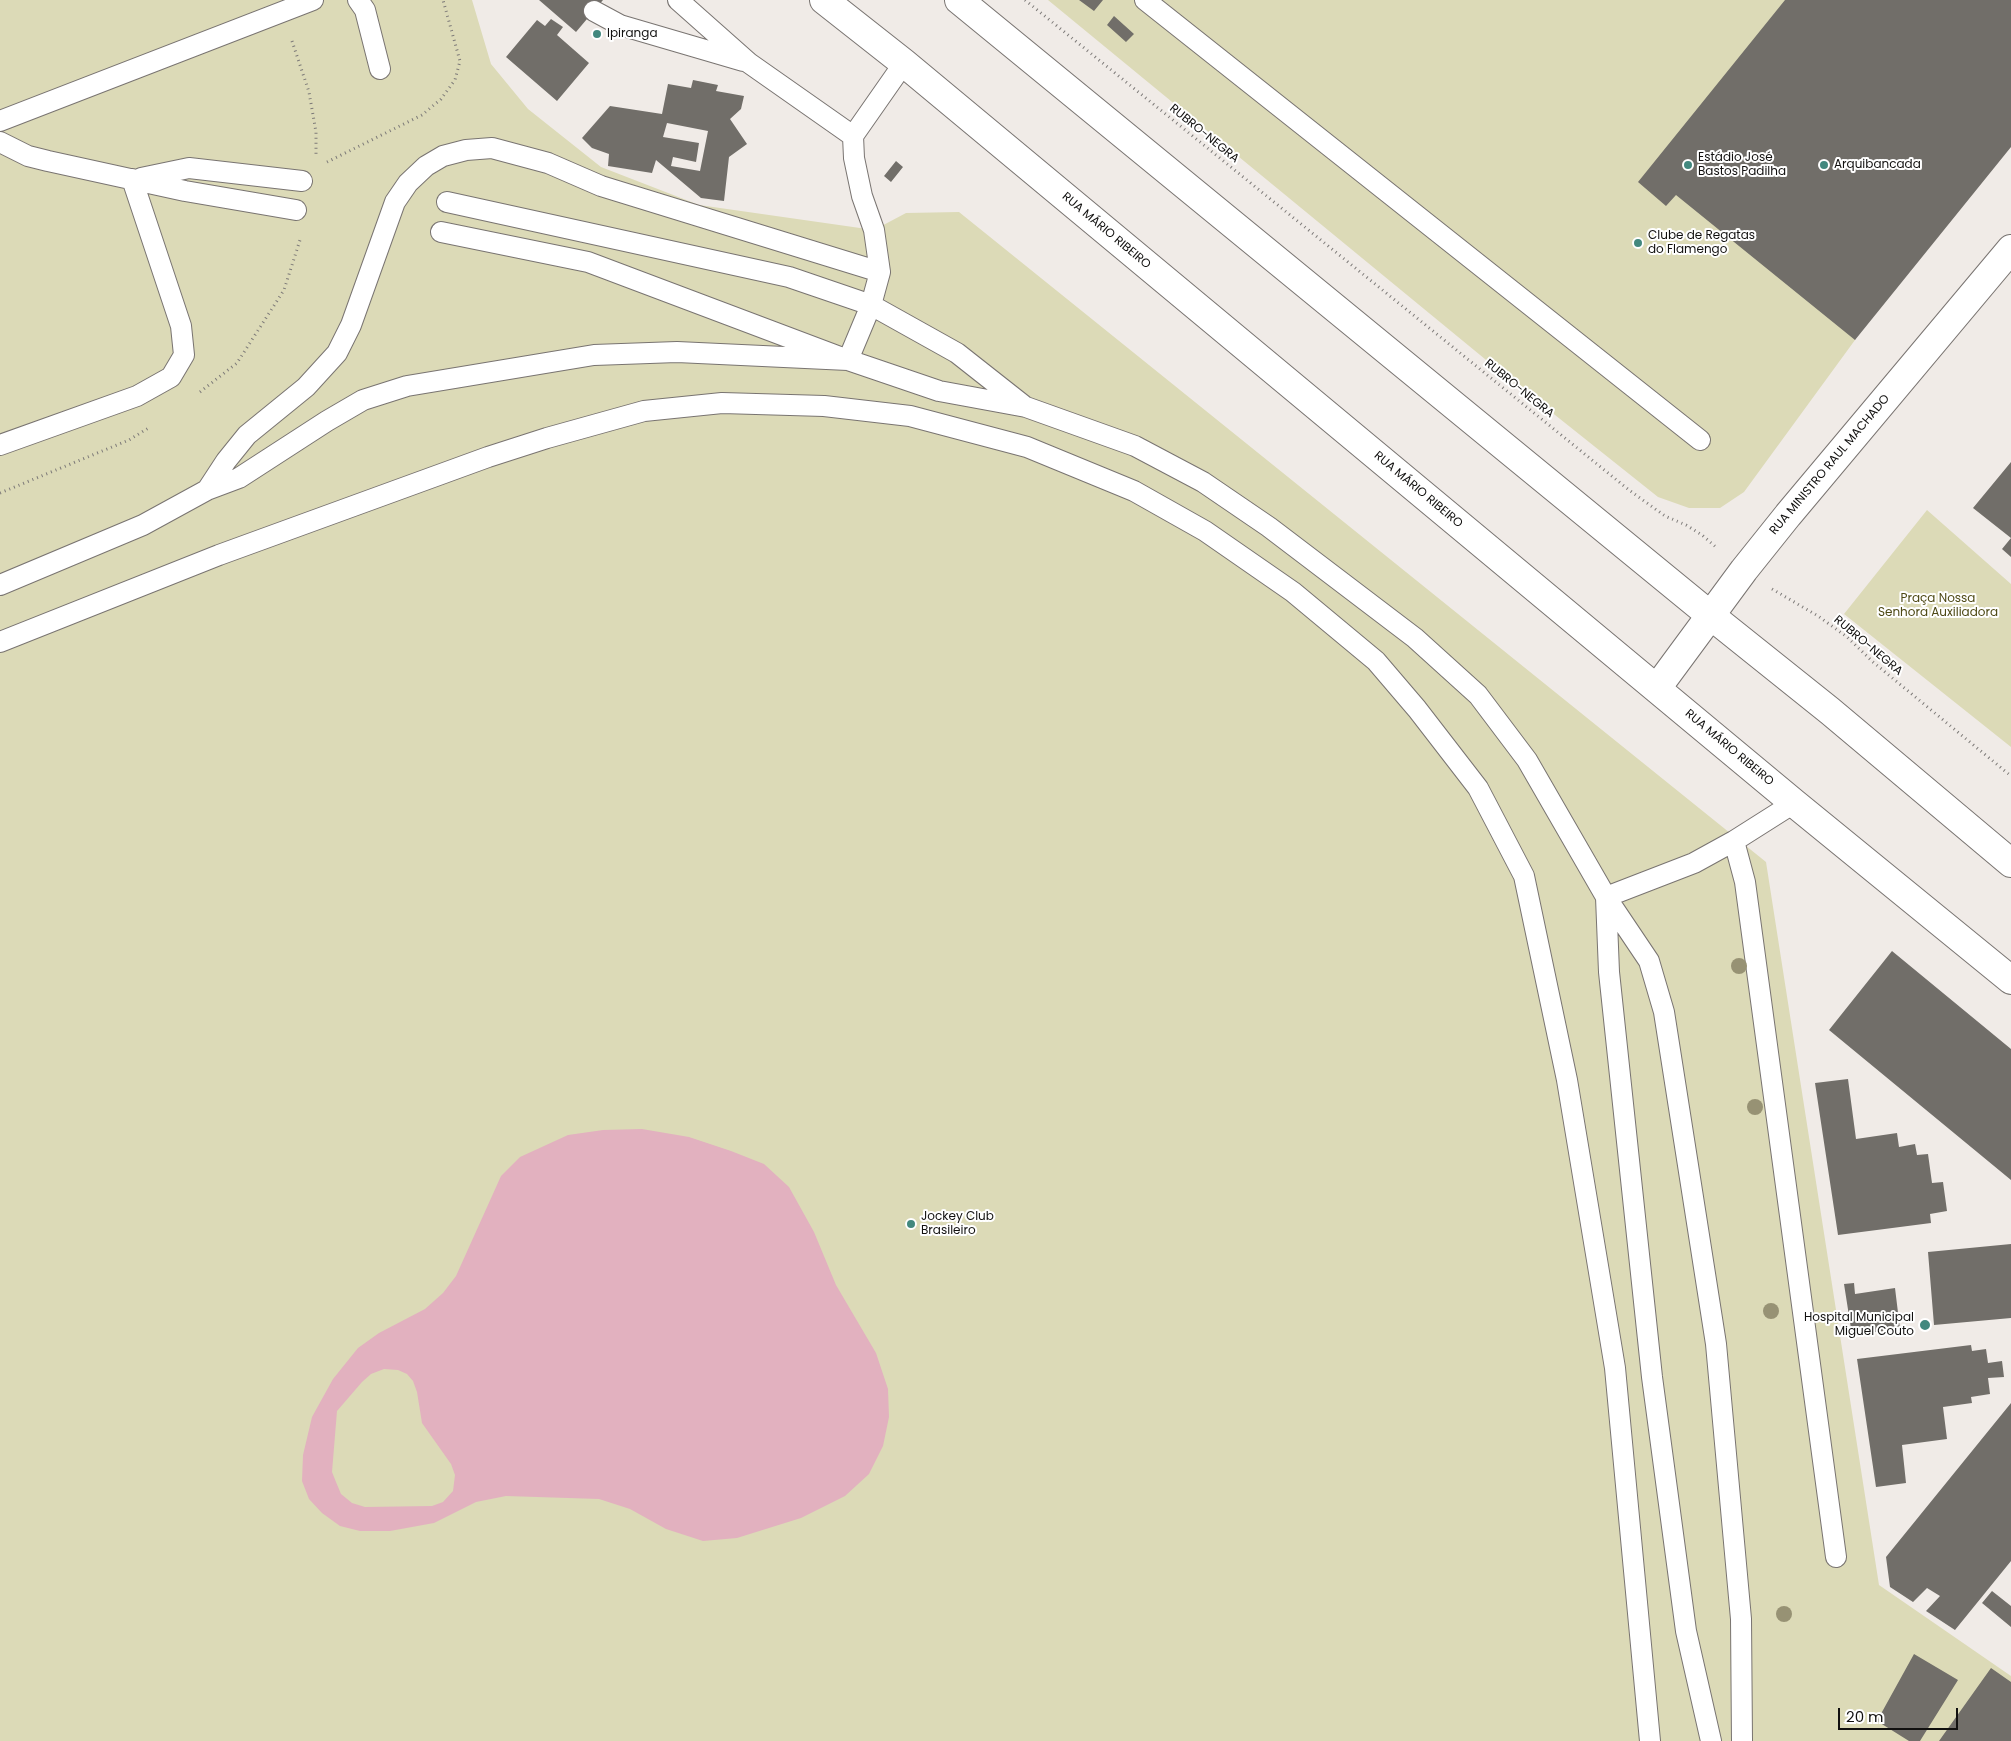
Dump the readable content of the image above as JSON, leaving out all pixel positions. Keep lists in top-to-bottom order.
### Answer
{
  "streets": {
    "main road": ["RUA MÁRIO RIBEIRO", "RUA MINISTRO RAUL MACHADO"],
    "path": ["RUBRO-NEGRA"]
  },
  "crossings": [
    ["RUBRO-NEGRA", "RUA MINISTRO RAUL MACHADO"],
    ["RUA MÁRIO RIBEIRO", "RUA MINISTRO RAUL MACHADO"]
  ],
  "parks": ["Praça Nossa Senhora Auxiliadora"],
  "places": [
    "Ipiranga",
    "Estádio José Bastos Padilha",
    "Arquibancada",
    "Clube de Regatas do Flamengo",
    "Jockey Club Brasileiro",
    "Hospital Municipal Miguel Couto"
  ],
  "scale_bar": "20 m"
}
